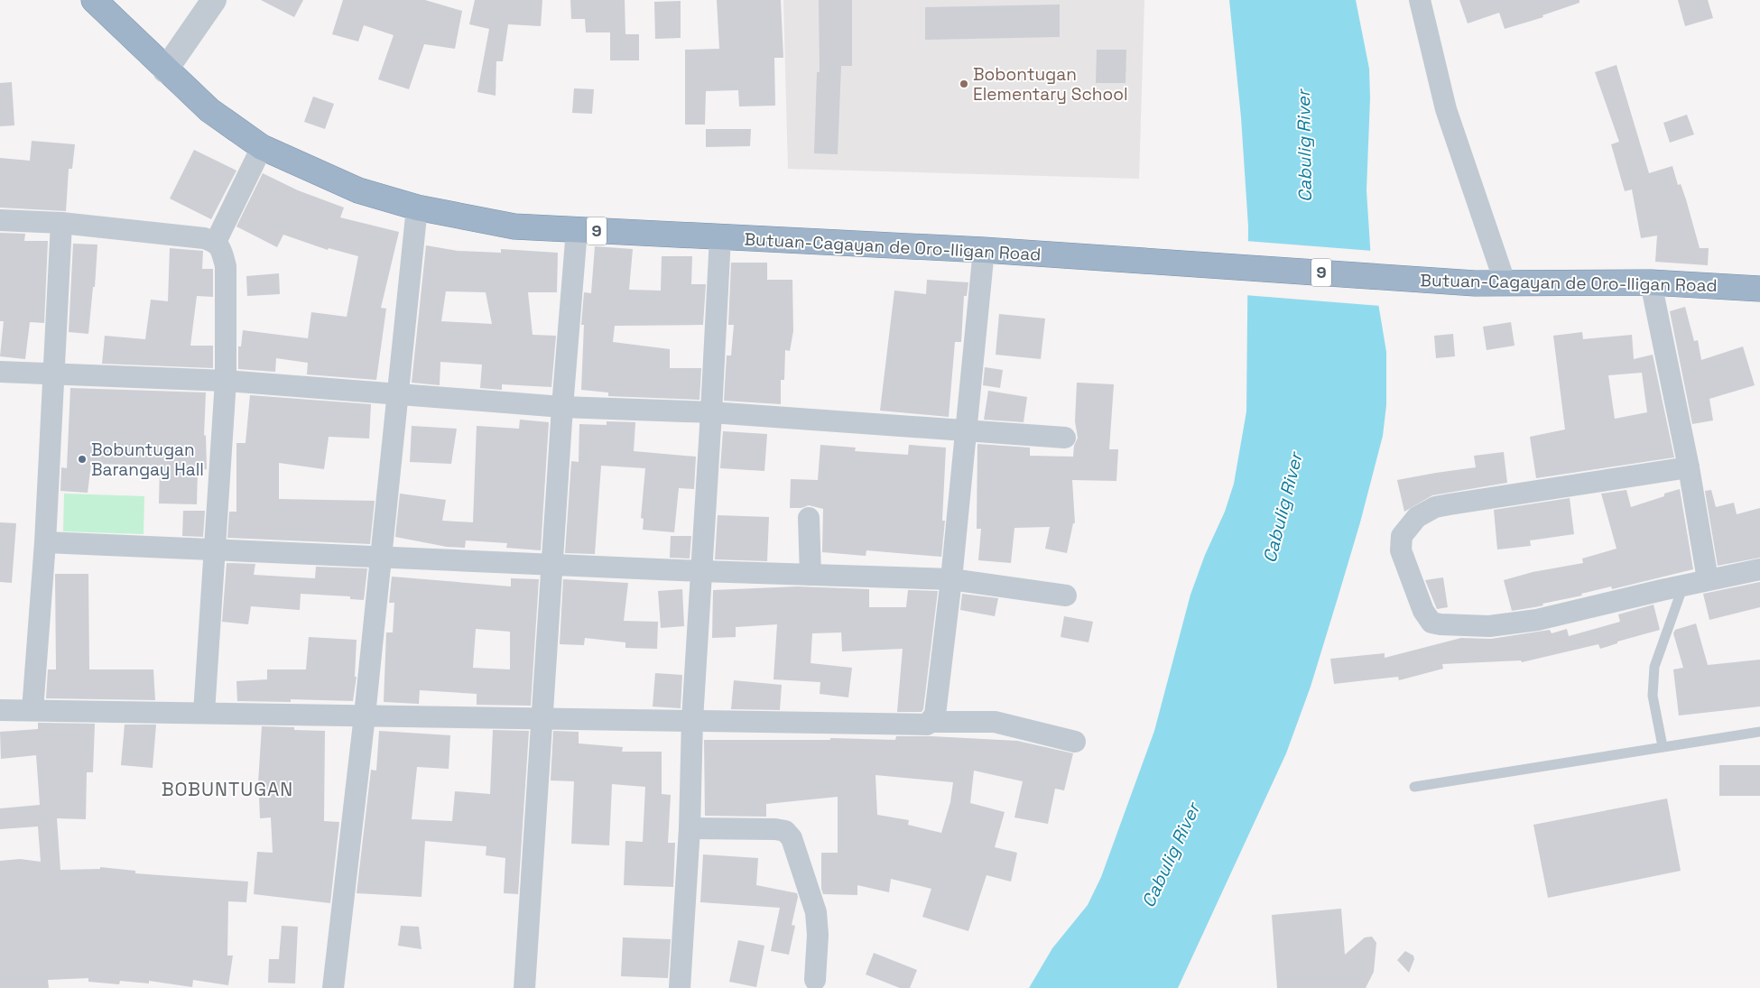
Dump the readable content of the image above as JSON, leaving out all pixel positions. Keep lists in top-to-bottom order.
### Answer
{
  "streets": {
    "highway": ["9", "Butuan-Cagayan de Oro-Iligan Road"]
  },
  "districts": ["BOBUNTUGAN"],
  "water": ["Cabulig River"],
  "places": ["Bobontugan Elementary School", "Bobuntugan Barangay Hall"]
}
